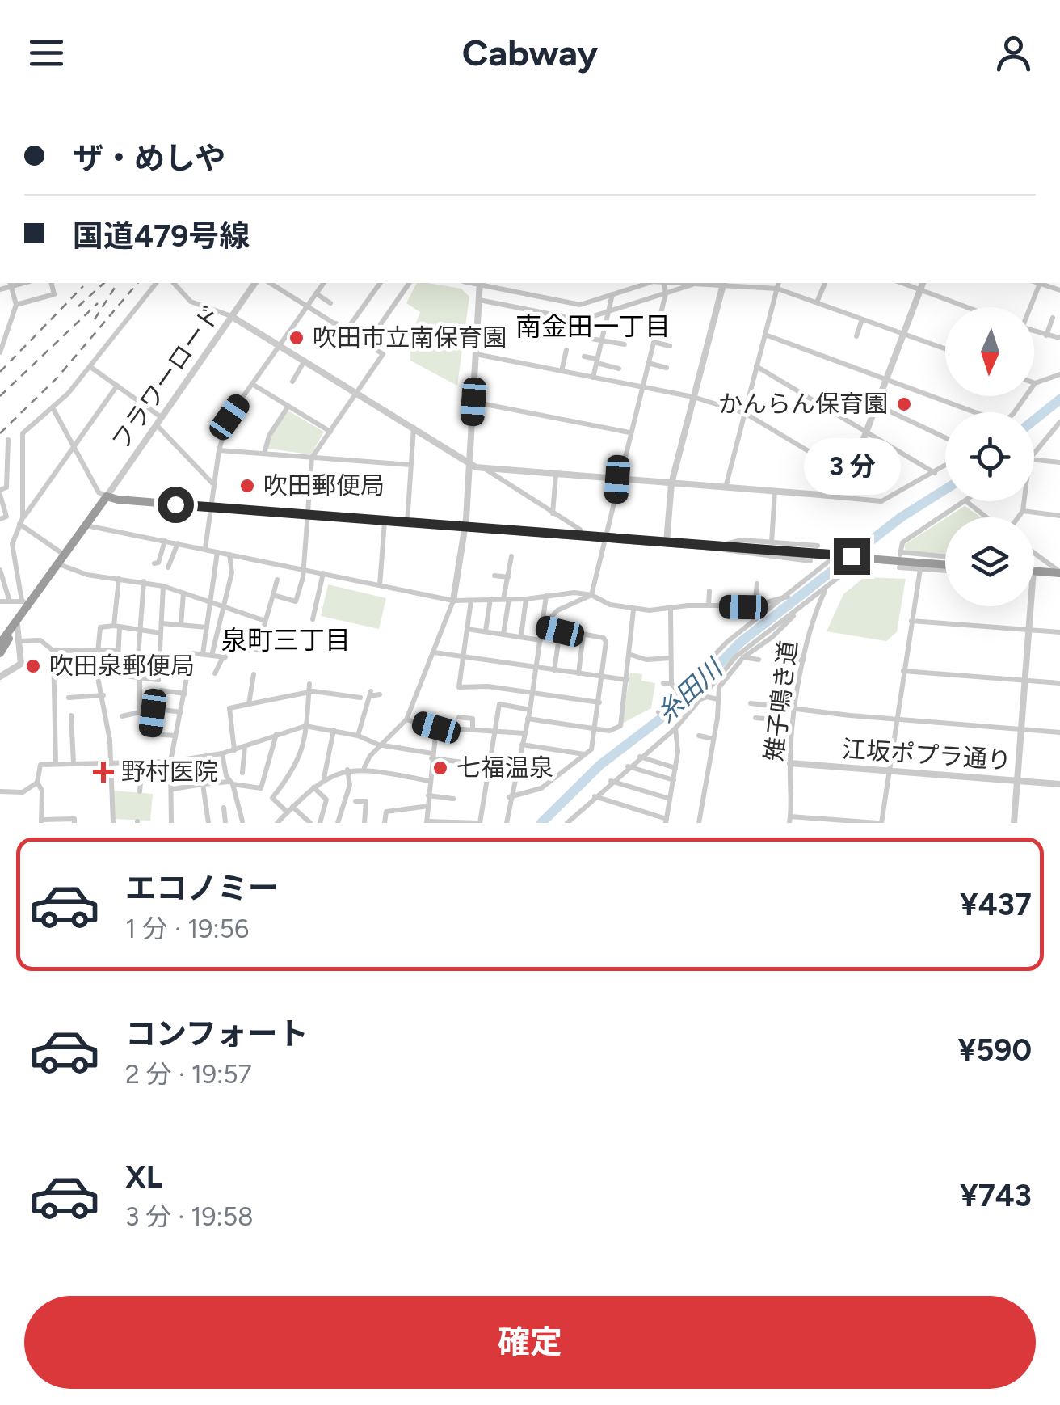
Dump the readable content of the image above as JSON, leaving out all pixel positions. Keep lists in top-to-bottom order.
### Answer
{
  "streets": {
    "street": ["フラワーロード", "雉子鳴き道", "江坂ポプラ通り"]
  },
  "crossings": [
    ["雉子鳴き道", "江坂ポプラ通り"]
  ],
  "districts": ["南金田一丁目", "泉町三丁目"],
  "water": ["糸田川"],
  "places": {
    "other": [
      "吹田市立南保育園",
      "かんらん保育園",
      "吹田郵便局",
      "吹田泉郵便局",
      "七福温泉"
    ],
    "health": ["野村医院"]
  },
  "north": "bottom",
  "page": {
    "header": "Cabway",
    "banner": ["ザ・めしや", "国道479号線"],
    "bubble": "3 分",
    "list": [
      {
        "name": "エコノミー",
        "note": "1 分 · 19:56",
        "value": "¥437"
      },
      {
        "name": "コンフォート",
        "note": "2 分 · 19:57",
        "value": "¥590"
      },
      {
        "name": "XL",
        "note": "3 分 · 19:58",
        "value": "¥743"
      }
    ],
    "buttons": "確定"
  }
}
